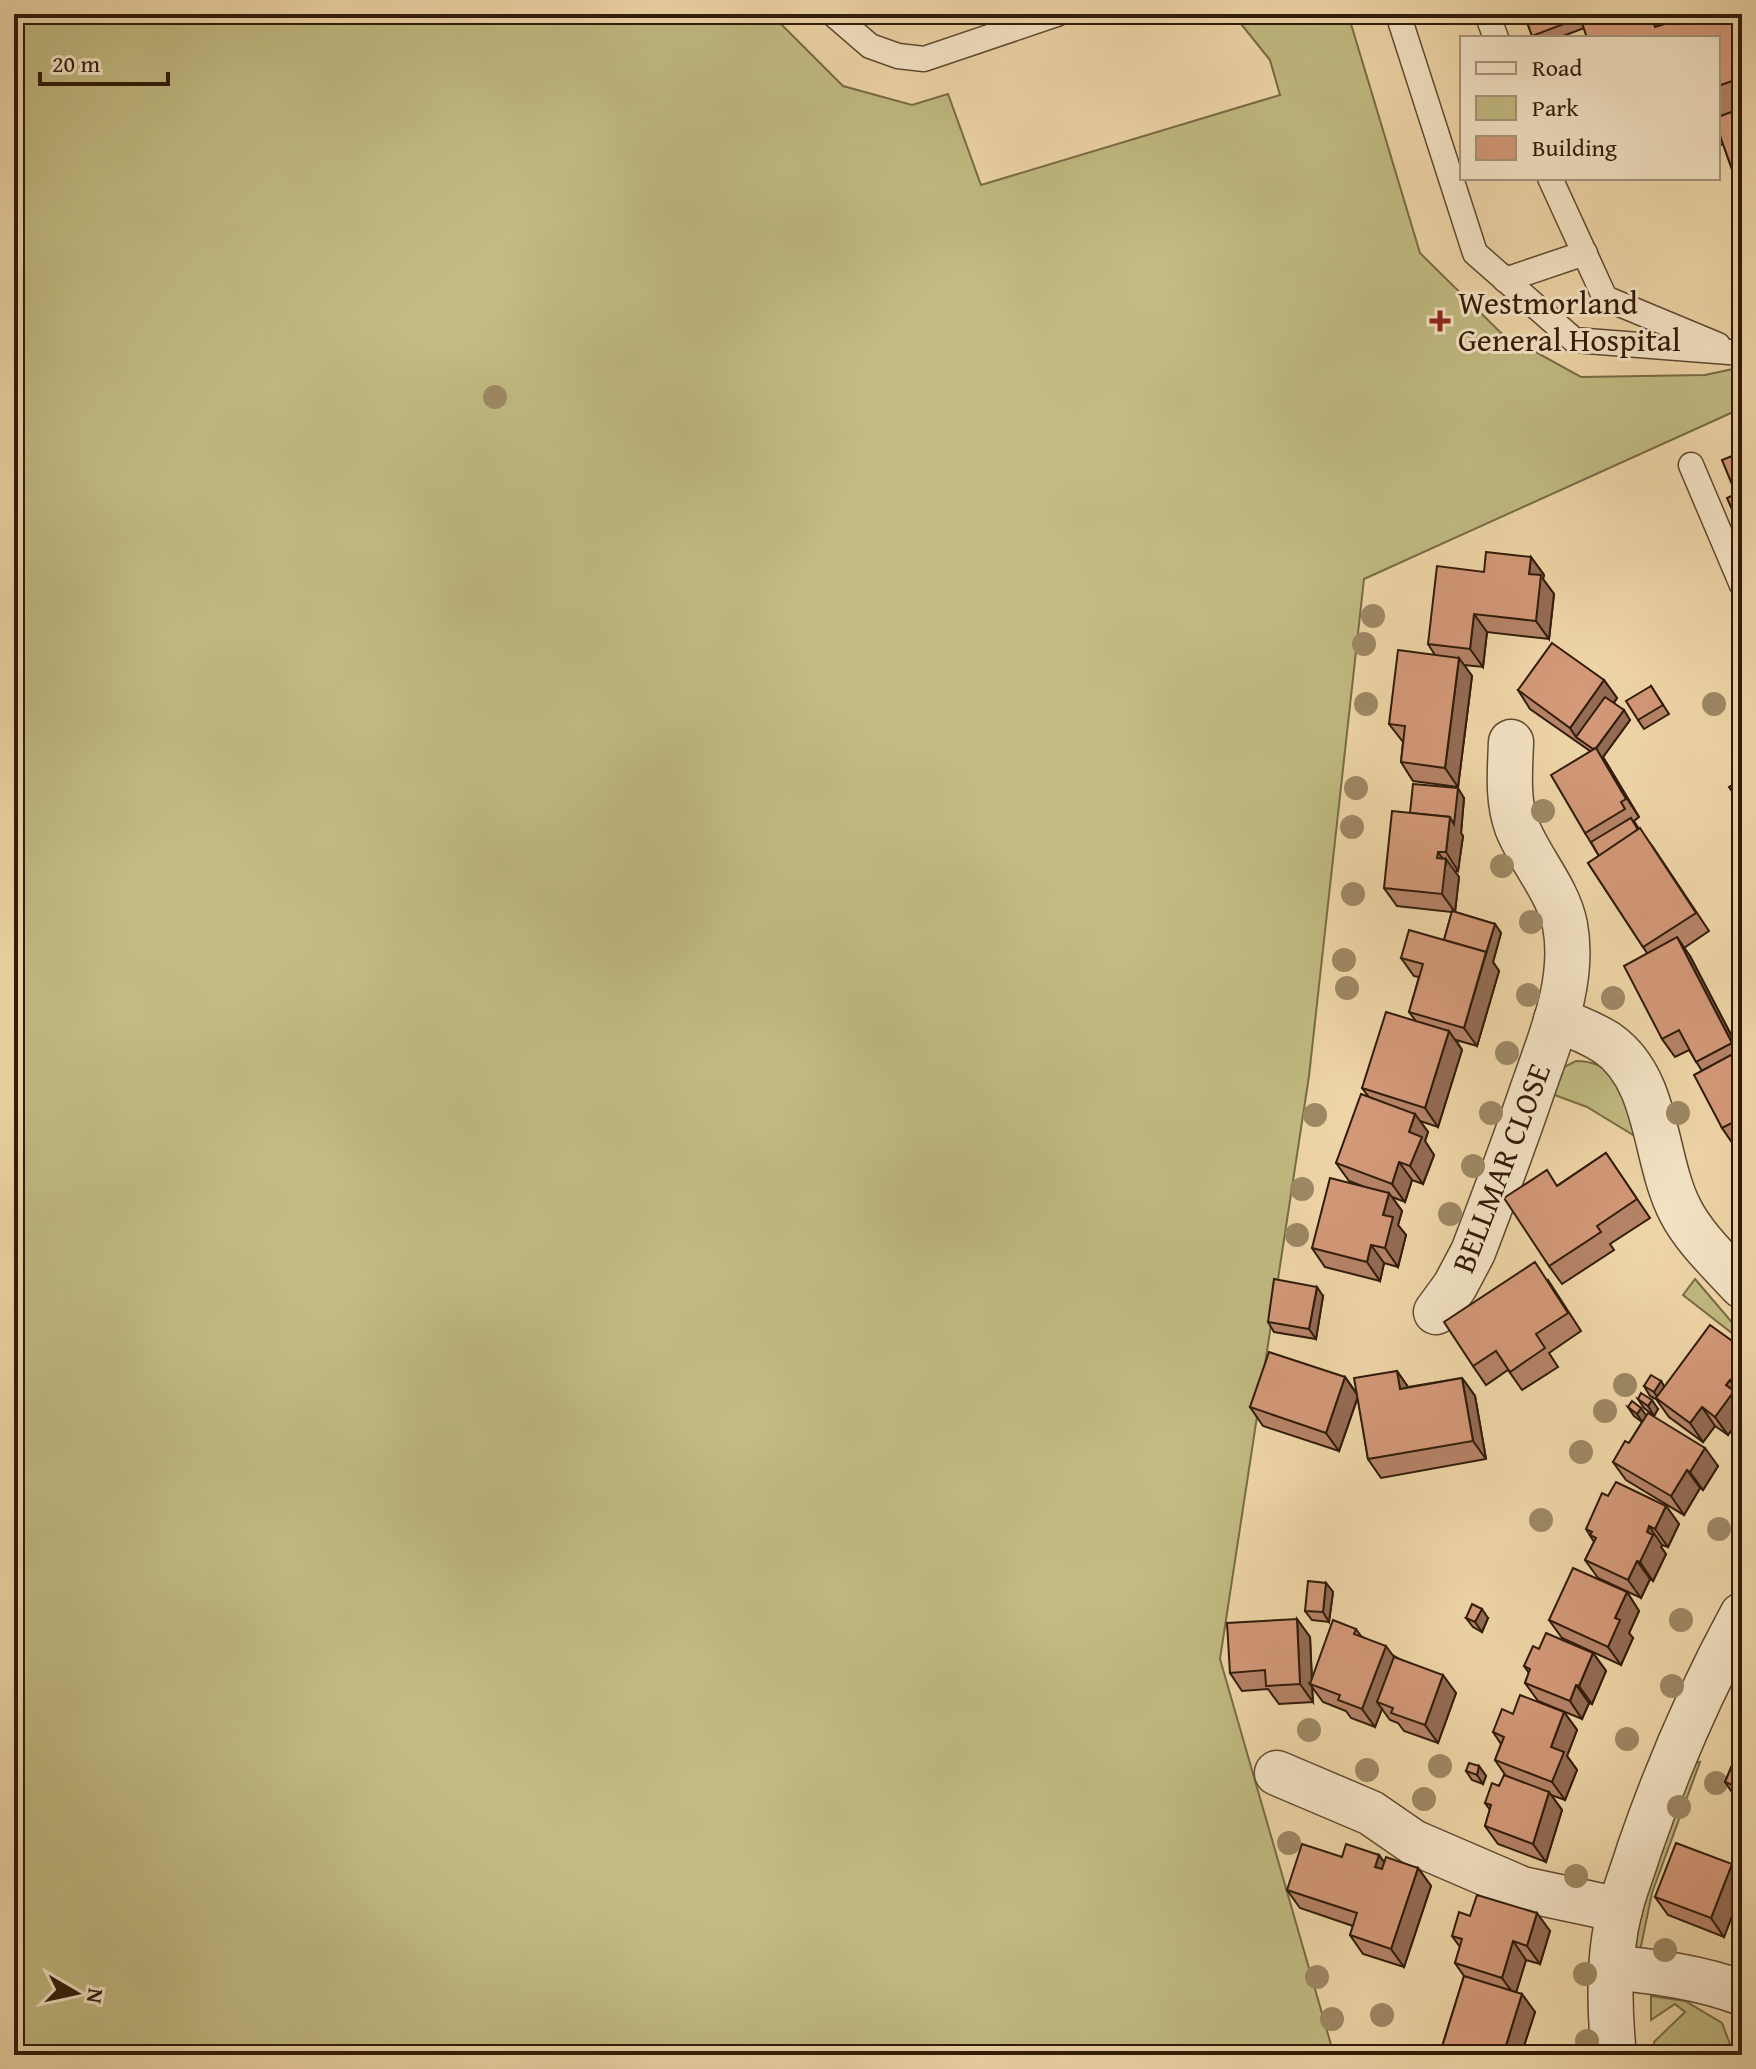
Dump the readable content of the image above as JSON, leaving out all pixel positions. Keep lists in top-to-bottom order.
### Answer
{
  "streets": {
    "street": ["BELLMAR CLOSE"]
  },
  "places": {
    "health": ["Westmorland General Hospital"]
  },
  "legend": ["Road", "Park", "Building"],
  "scale_bar": "20 m",
  "north": "right"
}
